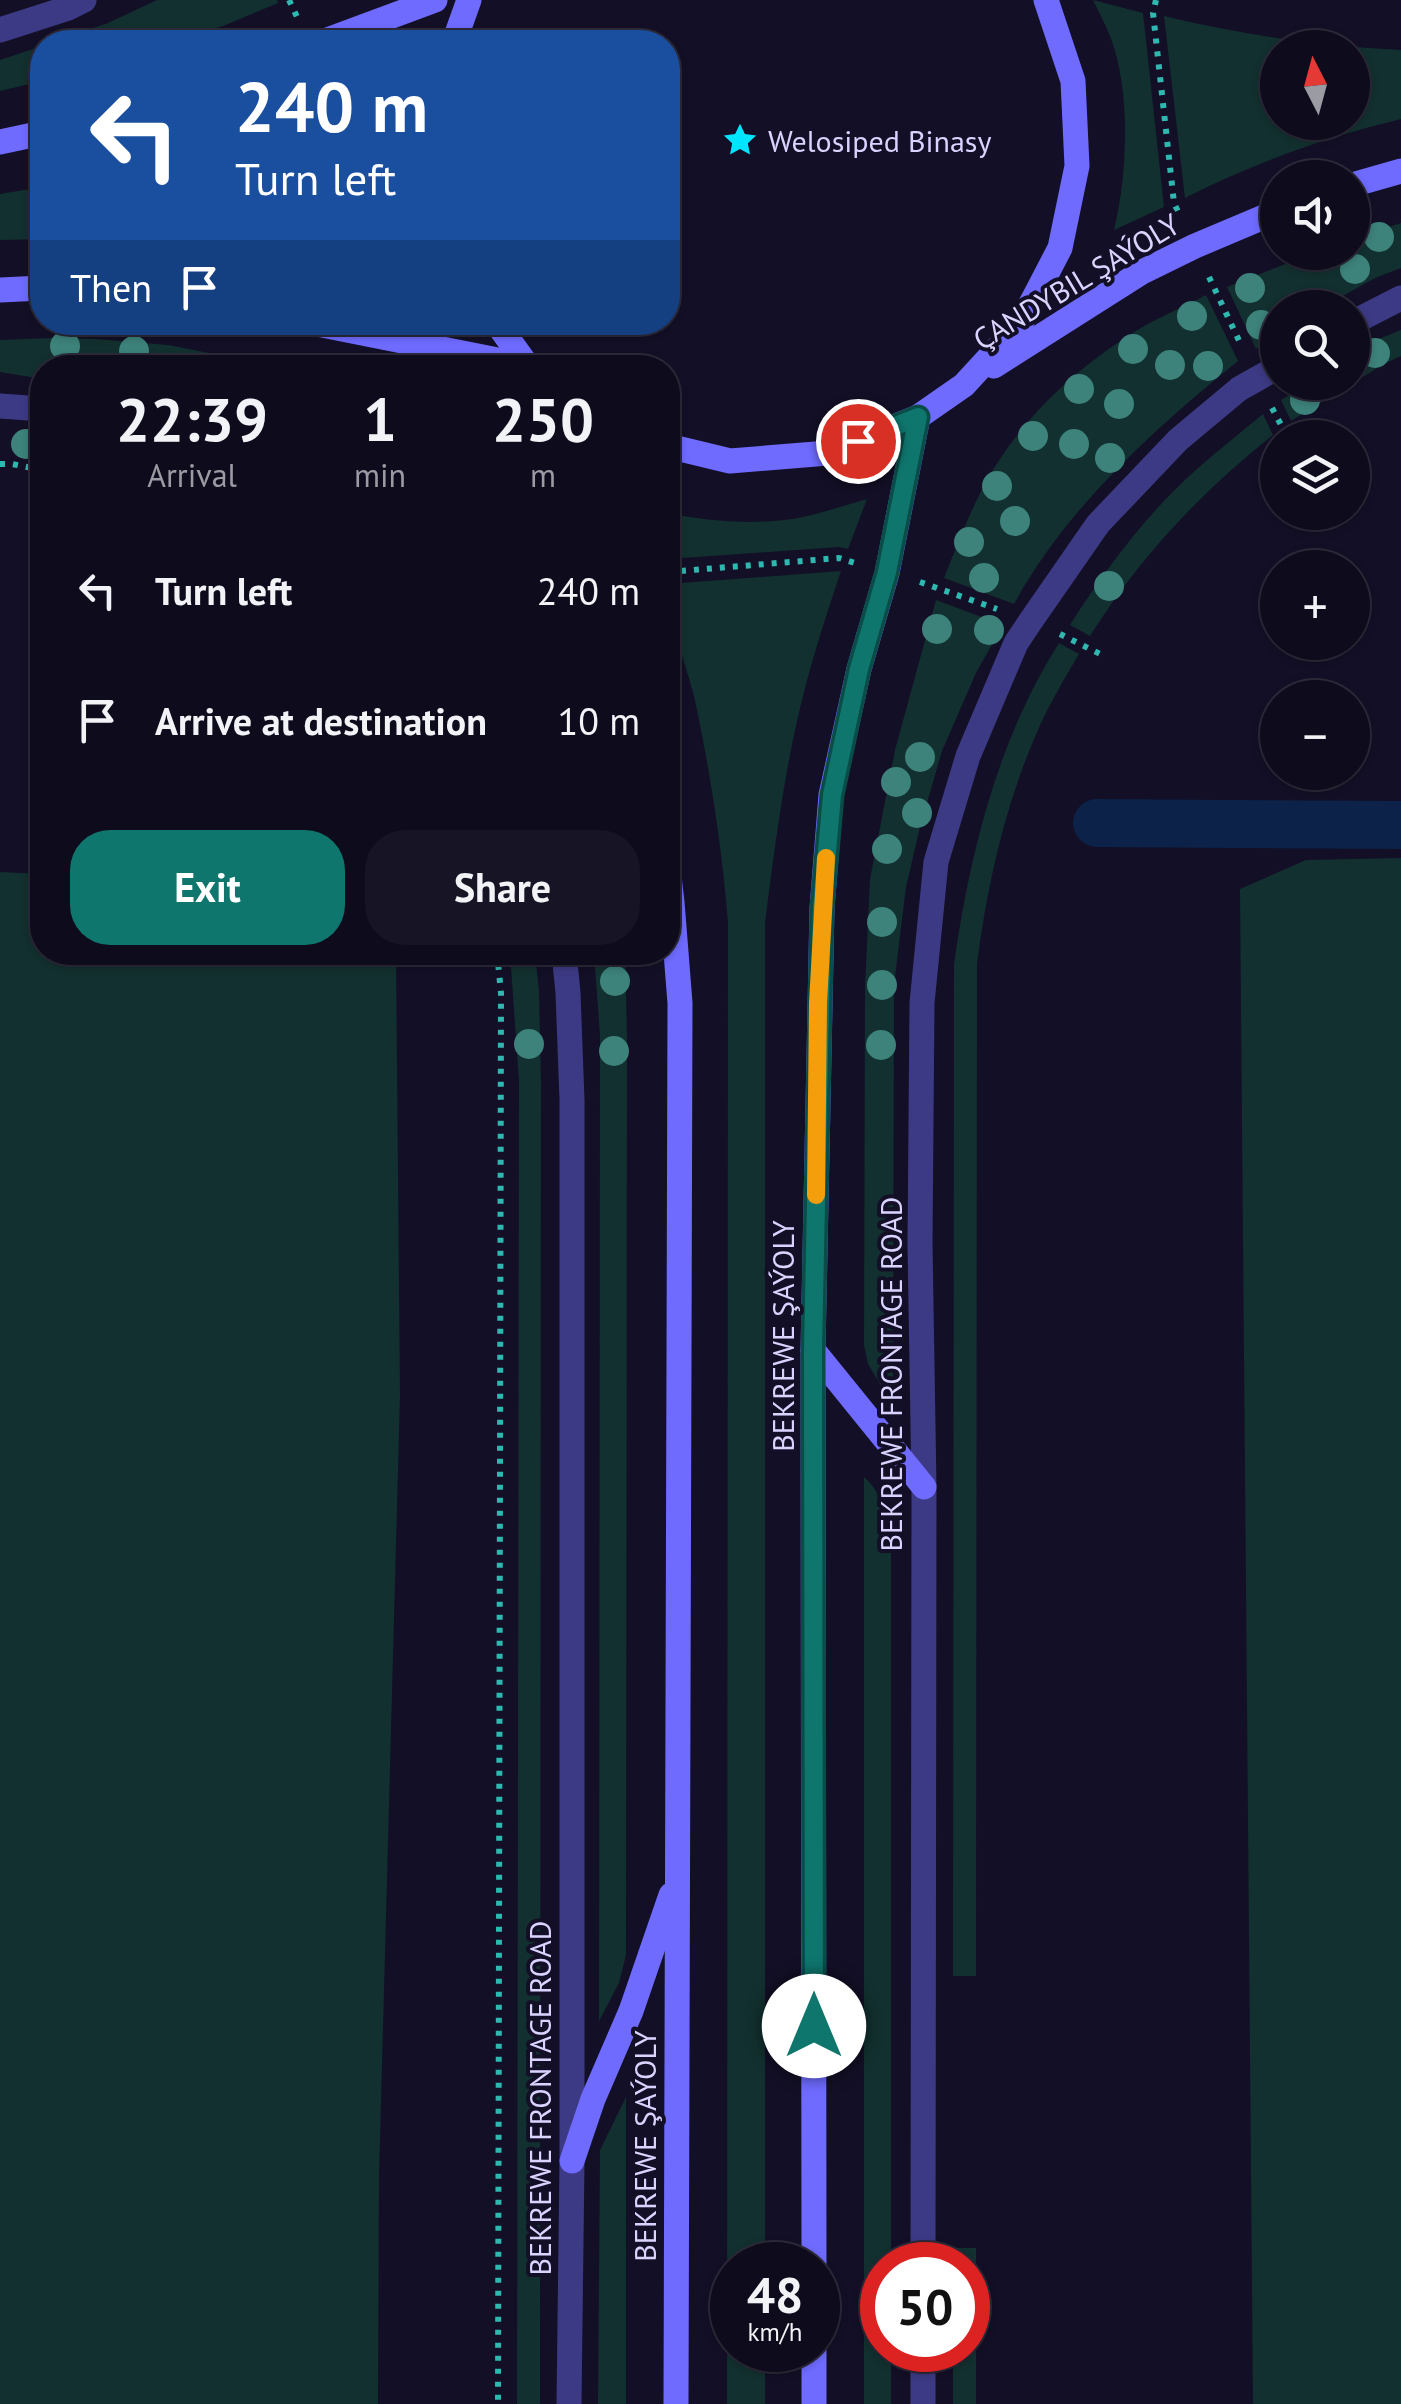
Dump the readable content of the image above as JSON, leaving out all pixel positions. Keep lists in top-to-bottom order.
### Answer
{
  "streets": {
    "main road": ["ÇANDYBIL ŞAÝOLY", "BEKREWE ŞAÝOLY"],
    "street": ["BEKREWE FRONTAGE ROAD"]
  },
  "places": {
    "place": ["Welosiped Binasy"]
  },
  "north": "top",
  "page": {
    "map_buttons": ["+", "−"],
    "turn": ["240 m", "Turn left"],
    "then": "Then",
    "eta": [
      "22:39",
      "Arrival",
      "1",
      "min",
      "250",
      "m"
    ],
    "list": [
      {
        "name": "Turn left",
        "value": "240 m"
      },
      {
        "name": "Arrive at destination",
        "value": "10 m"
      }
    ],
    "buttons": ["Exit", "Share"],
    "speed": "48 km/h",
    "limit": "50"
  }
}
